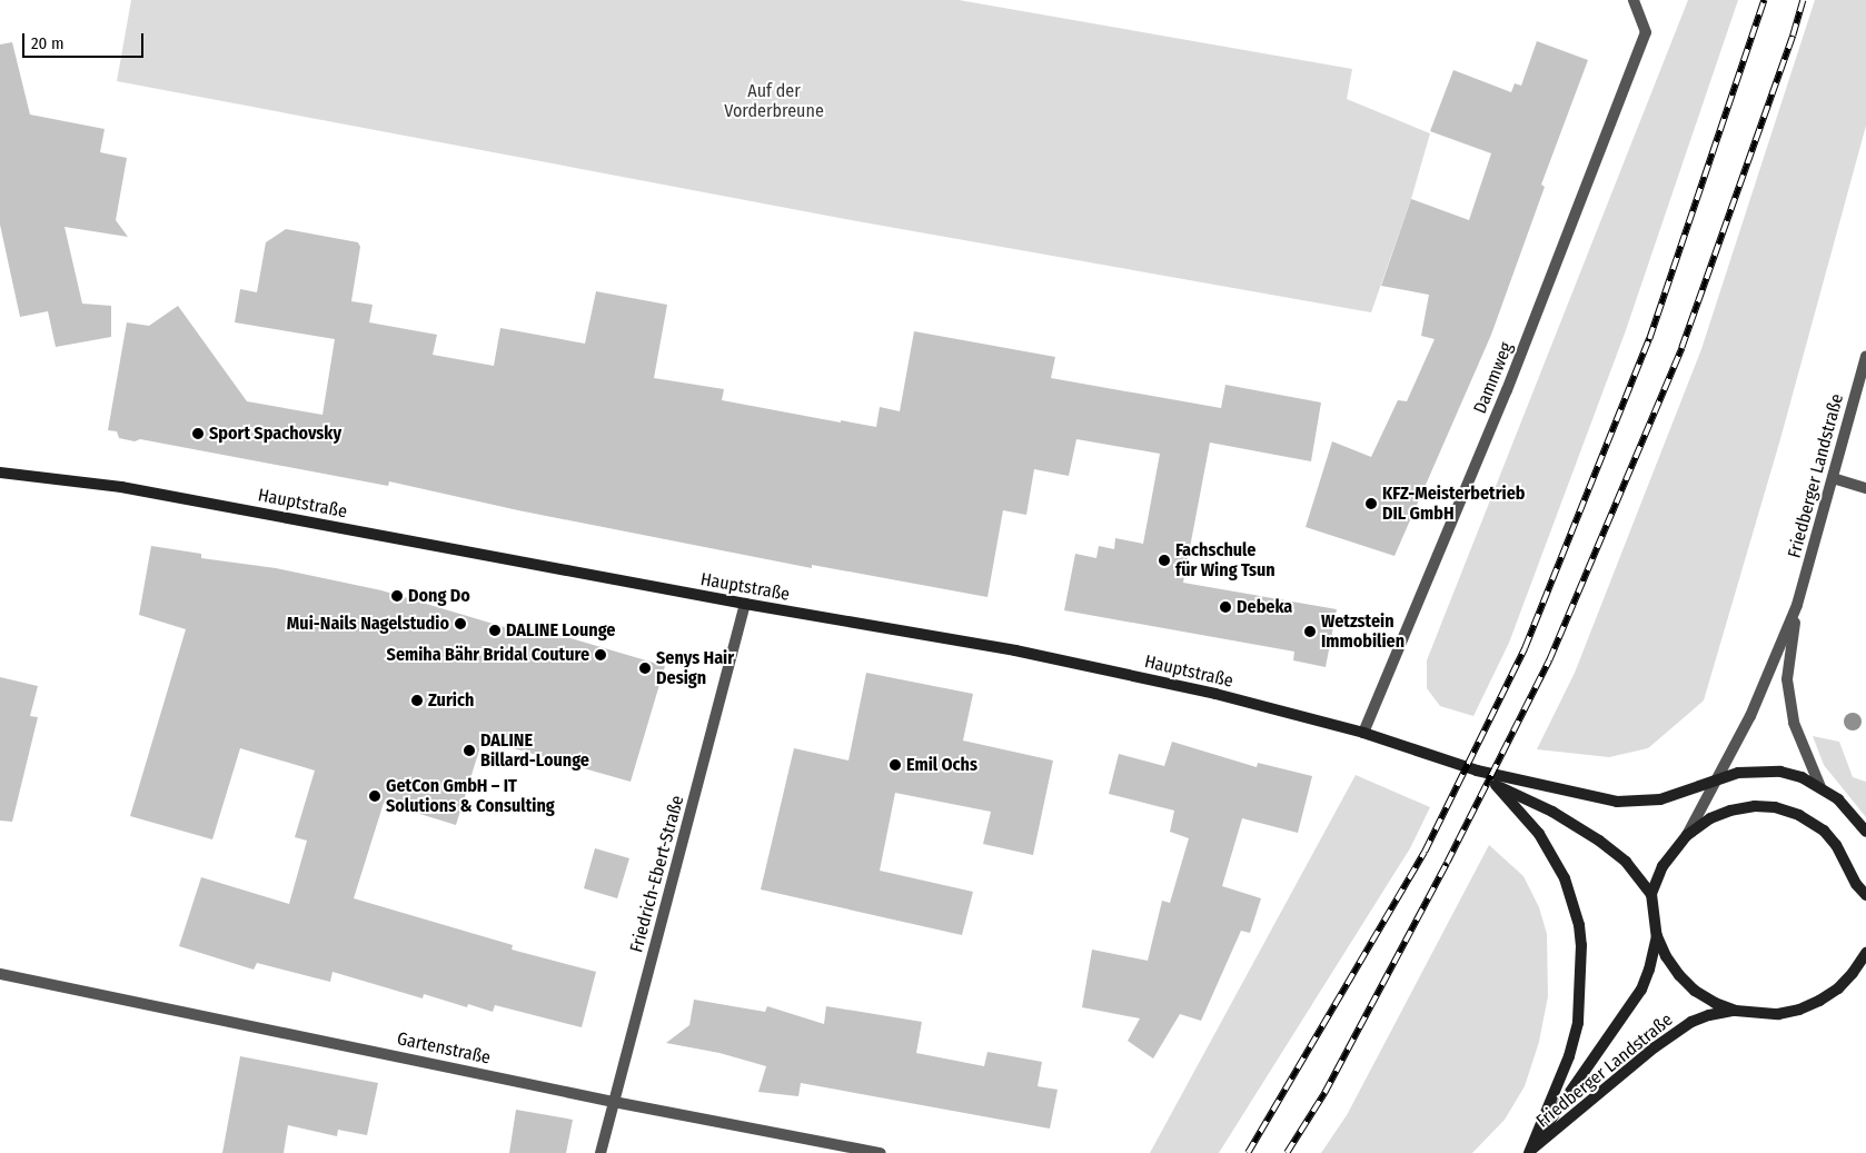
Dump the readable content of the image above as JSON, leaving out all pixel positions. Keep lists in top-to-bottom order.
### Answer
{
  "streets": {
    "main road": ["Friedberger Landstraße", "Hauptstraße"],
    "street": ["Dammweg", "Friedrich-Ebert-Straße", "Gartenstraße"]
  },
  "crossings": [
    ["Dammweg", "Hauptstraße"],
    ["Friedberger Landstraße", "Hauptstraße"],
    ["Hauptstraße", "Friedrich-Ebert-Straße"],
    ["Friedrich-Ebert-Straße", "Gartenstraße"]
  ],
  "parks": ["Auf der Vorderbreune"],
  "places": [
    "Sport Spachovsky",
    "KFZ-Meisterbetrieb DIL GmbH",
    "Fachschule für Wing Tsun",
    "Dong Do",
    "Debeka",
    "Mui-Nails Nagelstudio",
    "DALINE Lounge",
    "Wetzstein Immobilien",
    "Semiha Bähr Bridal Couture",
    "Senys Hair Design",
    "Zurich",
    "DALINE Billard-Lounge",
    "Emil Ochs",
    "GetCon GmbH – IT Solutions & Consulting"
  ],
  "scale_bar": "20 m"
}
